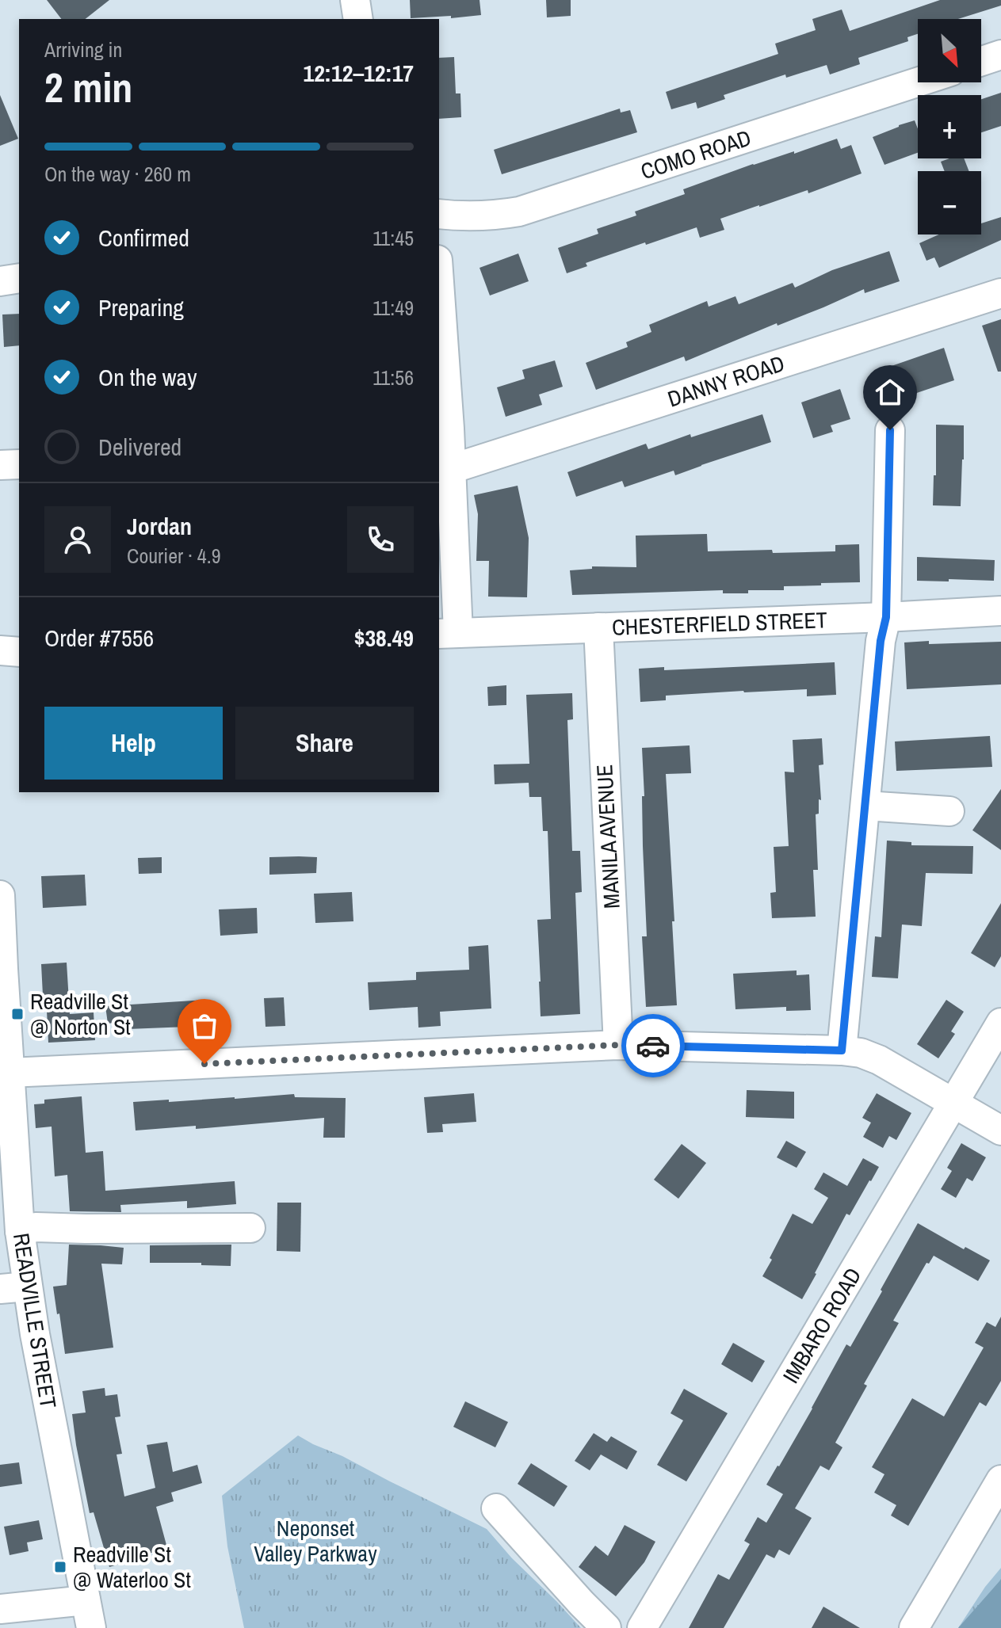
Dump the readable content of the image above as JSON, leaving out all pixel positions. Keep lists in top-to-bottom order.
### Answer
{
  "streets": {
    "street": [
      "COMO ROAD",
      "DANNY ROAD",
      "CHESTERFIELD STREET",
      "MANILA AVENUE",
      "READVILLE STREET",
      "IMBARO ROAD"
    ]
  },
  "crossings": [
    ["CHESTERFIELD STREET", "MANILA AVENUE"]
  ],
  "parks": ["Neponset Valley Parkway"],
  "places": {
    "transit": ["Readville St @ Norton St", "Readville St @ Waterloo St"]
  },
  "north": "bottom right",
  "page": {
    "map_buttons": ["+", "−"],
    "heading": ["2 min", "Arriving in", "12:12–12:17"],
    "panel": [
      "Jordan",
      "Courier · 4.9",
      "Order #7556",
      "$38.49"
    ],
    "bar": "On the way · 260 m",
    "list": [
      ["Confirmed", "11:45"],
      ["Preparing", "11:49"],
      ["On the way", "11:56"],
      "Delivered"
    ],
    "buttons": ["Help", "Share"]
  }
}
